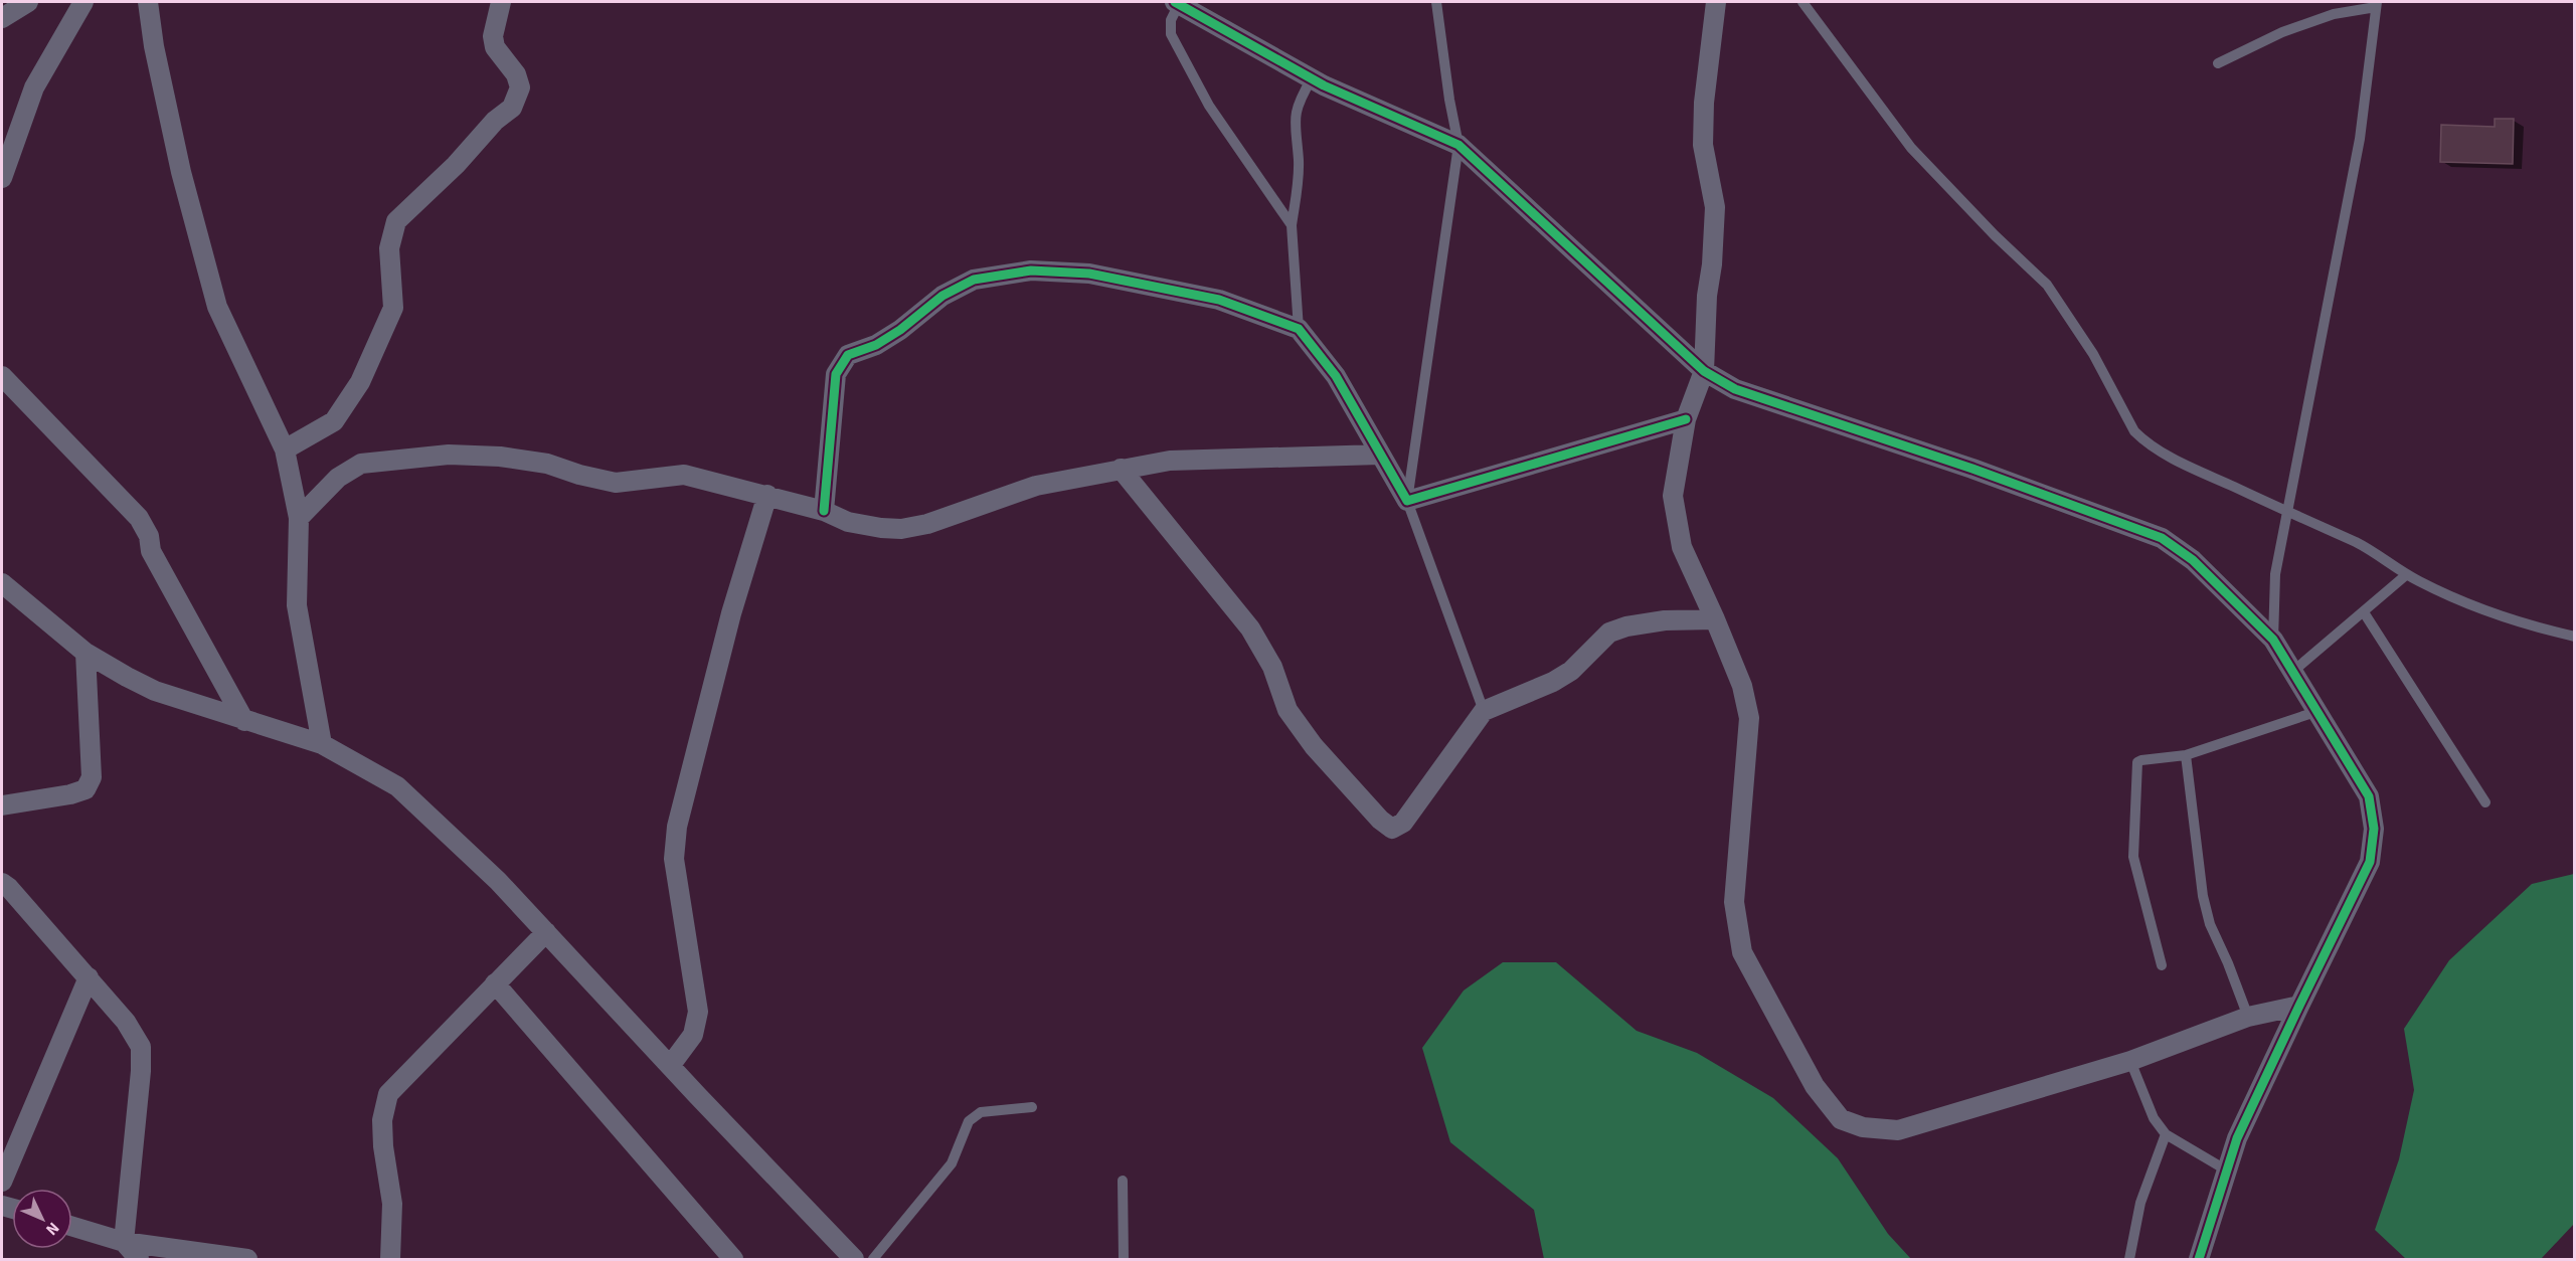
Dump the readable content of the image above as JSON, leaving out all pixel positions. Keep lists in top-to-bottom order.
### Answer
{
  "north": "bottom right"
}
